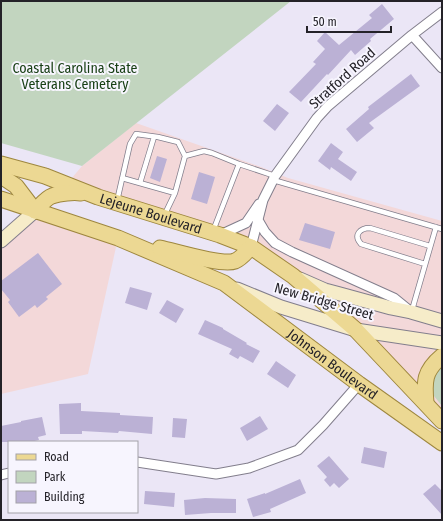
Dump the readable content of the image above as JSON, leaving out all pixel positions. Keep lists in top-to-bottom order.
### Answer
{
  "streets": {
    "main road": ["Lejeune Boulevard", "New Bridge Street", "Johnson Boulevard"],
    "street": ["Stratford Road"]
  },
  "crossings": [
    ["Stratford Road", "Lejeune Boulevard"],
    ["Stratford Road", "New Bridge Street"],
    ["Lejeune Boulevard", "New Bridge Street"],
    ["New Bridge Street", "Johnson Boulevard"]
  ],
  "parks": ["Coastal Carolina State Veterans Cemetery"],
  "legend": ["Road", "Park", "Building"],
  "scale_bar": "50 m"
}
